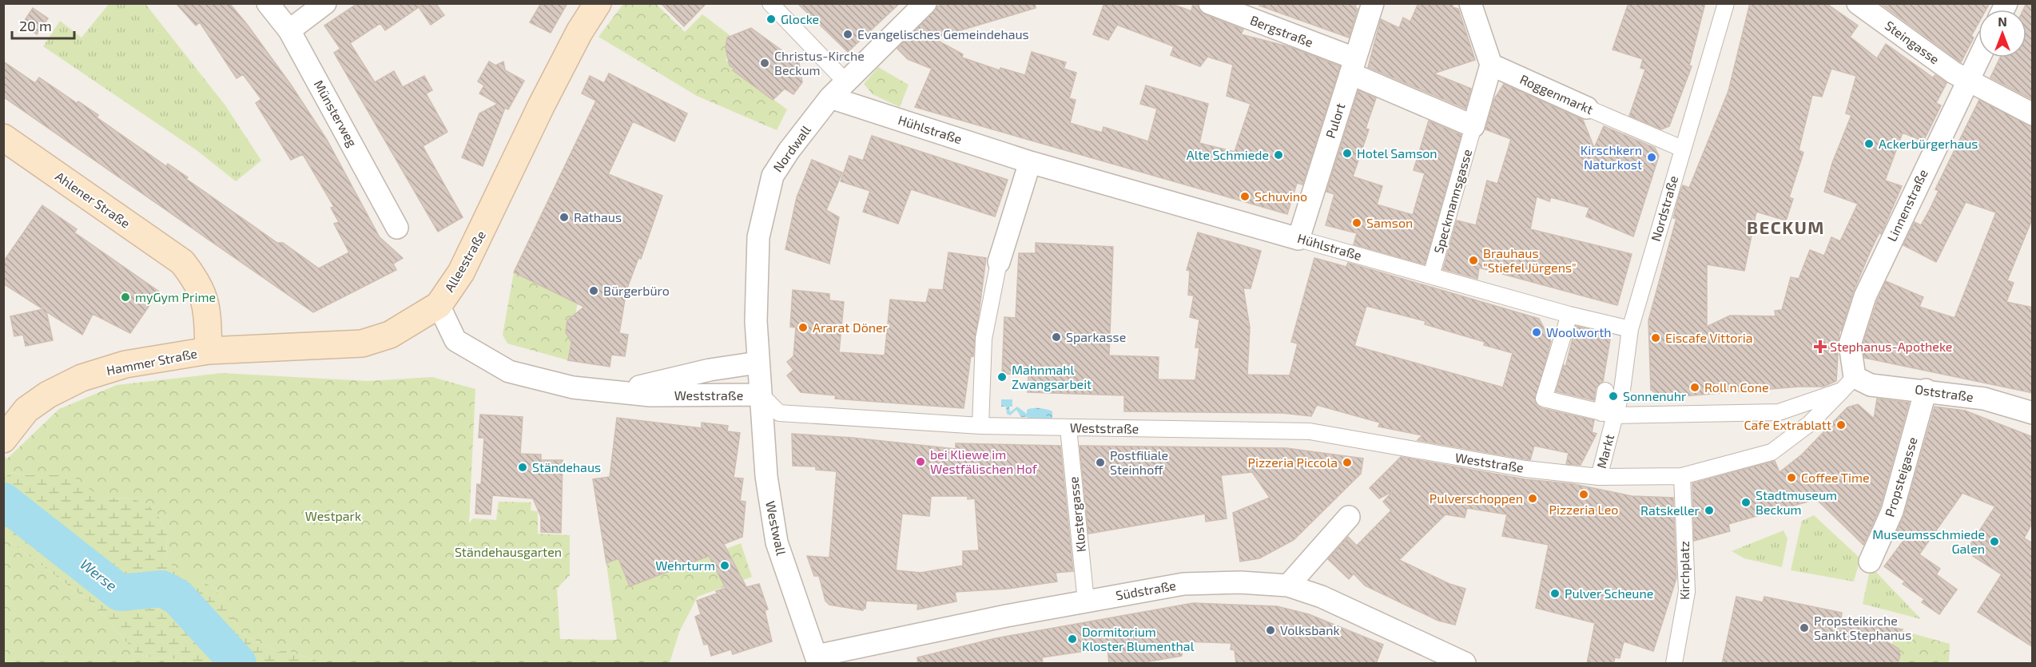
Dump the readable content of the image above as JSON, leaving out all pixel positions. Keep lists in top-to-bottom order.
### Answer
{
  "streets": {
    "main road": ["Ahlener Straße", "Alleestraße", "Hammer Straße"],
    "street": [
      "Bergstraße",
      "Steingasse",
      "Roggenmarkt",
      "Münsterweg",
      "Pulort",
      "Hühlstraße",
      "Nordwall",
      "Speckmannsgasse",
      "Linnenstraße",
      "Nordstraße",
      "Oststraße",
      "Weststraße",
      "Markt",
      "Propsteigasse",
      "Klostergasse",
      "Westwall",
      "Kirchplatz",
      "Südstraße"
    ]
  },
  "crossings": [
    ["Bergstraße", "Pulort"],
    ["Steingasse", "Linnenstraße"],
    ["Roggenmarkt", "Speckmannsgasse"],
    ["Roggenmarkt", "Nordstraße"],
    ["Pulort", "Hühlstraße"],
    ["Hühlstraße", "Nordwall"],
    ["Hühlstraße", "Speckmannsgasse"],
    ["Hühlstraße", "Nordstraße"],
    ["Nordwall", "Weststraße"],
    ["Nordwall", "Westwall"],
    ["Ahlener Straße", "Alleestraße"],
    ["Ahlener Straße", "Hammer Straße"],
    ["Linnenstraße", "Oststraße"],
    ["Linnenstraße", "Markt"],
    ["Nordstraße", "Markt"],
    ["Alleestraße", "Hammer Straße"],
    ["Alleestraße", "Weststraße"],
    ["Oststraße", "Markt"],
    ["Oststraße", "Propsteigasse"],
    ["Weststraße", "Markt"],
    ["Weststraße", "Klostergasse"],
    ["Weststraße", "Westwall"],
    ["Markt", "Kirchplatz"],
    ["Klostergasse", "Südstraße"],
    ["Westwall", "Südstraße"]
  ],
  "districts": ["BECKUM"],
  "water": ["Werse"],
  "parks": ["Westpark", "Ständehausgarten"],
  "places": {
    "other": [
      "Glocke",
      "Evangelisches Gemeindehaus",
      "Christus-Kirche Beckum",
      "Ackerbürgerhaus",
      "Hotel Samson",
      "Alte Schmiede",
      "Kirschkern Naturkost",
      "Schuvino",
      "Rathaus",
      "Samson",
      "Brauhaus \"Stiefel Jürgens\"",
      "Bürgerbüro",
      "myGym Prime",
      "Ararat Döner",
      "Woolworth",
      "Sparkasse",
      "Eiscafe Vittoria",
      "Mahnmahl Zwangsarbeit",
      "Roll n Cone",
      "Sonnenuhr",
      "Cafe Extrablatt",
      "bei Kliewe im Westfälischen Hof",
      "Postfiliale Steinhoff",
      "Pizzeria Piccola",
      "Ständehaus",
      "Coffee Time",
      "Pizzeria Leo",
      "Pulverschoppen",
      "Stadtmuseum Beckum",
      "Ratskeller",
      "Museumsschmiede Galen",
      "Wehrturm",
      "Pulver Scheune",
      "Propsteikirche Sankt Stephanus",
      "Volksbank",
      "Dormitorium Kloster Blumenthal"
    ],
    "health": ["Stephanus-Apotheke"]
  },
  "scale_bar": "20 m",
  "north": "top"
}
